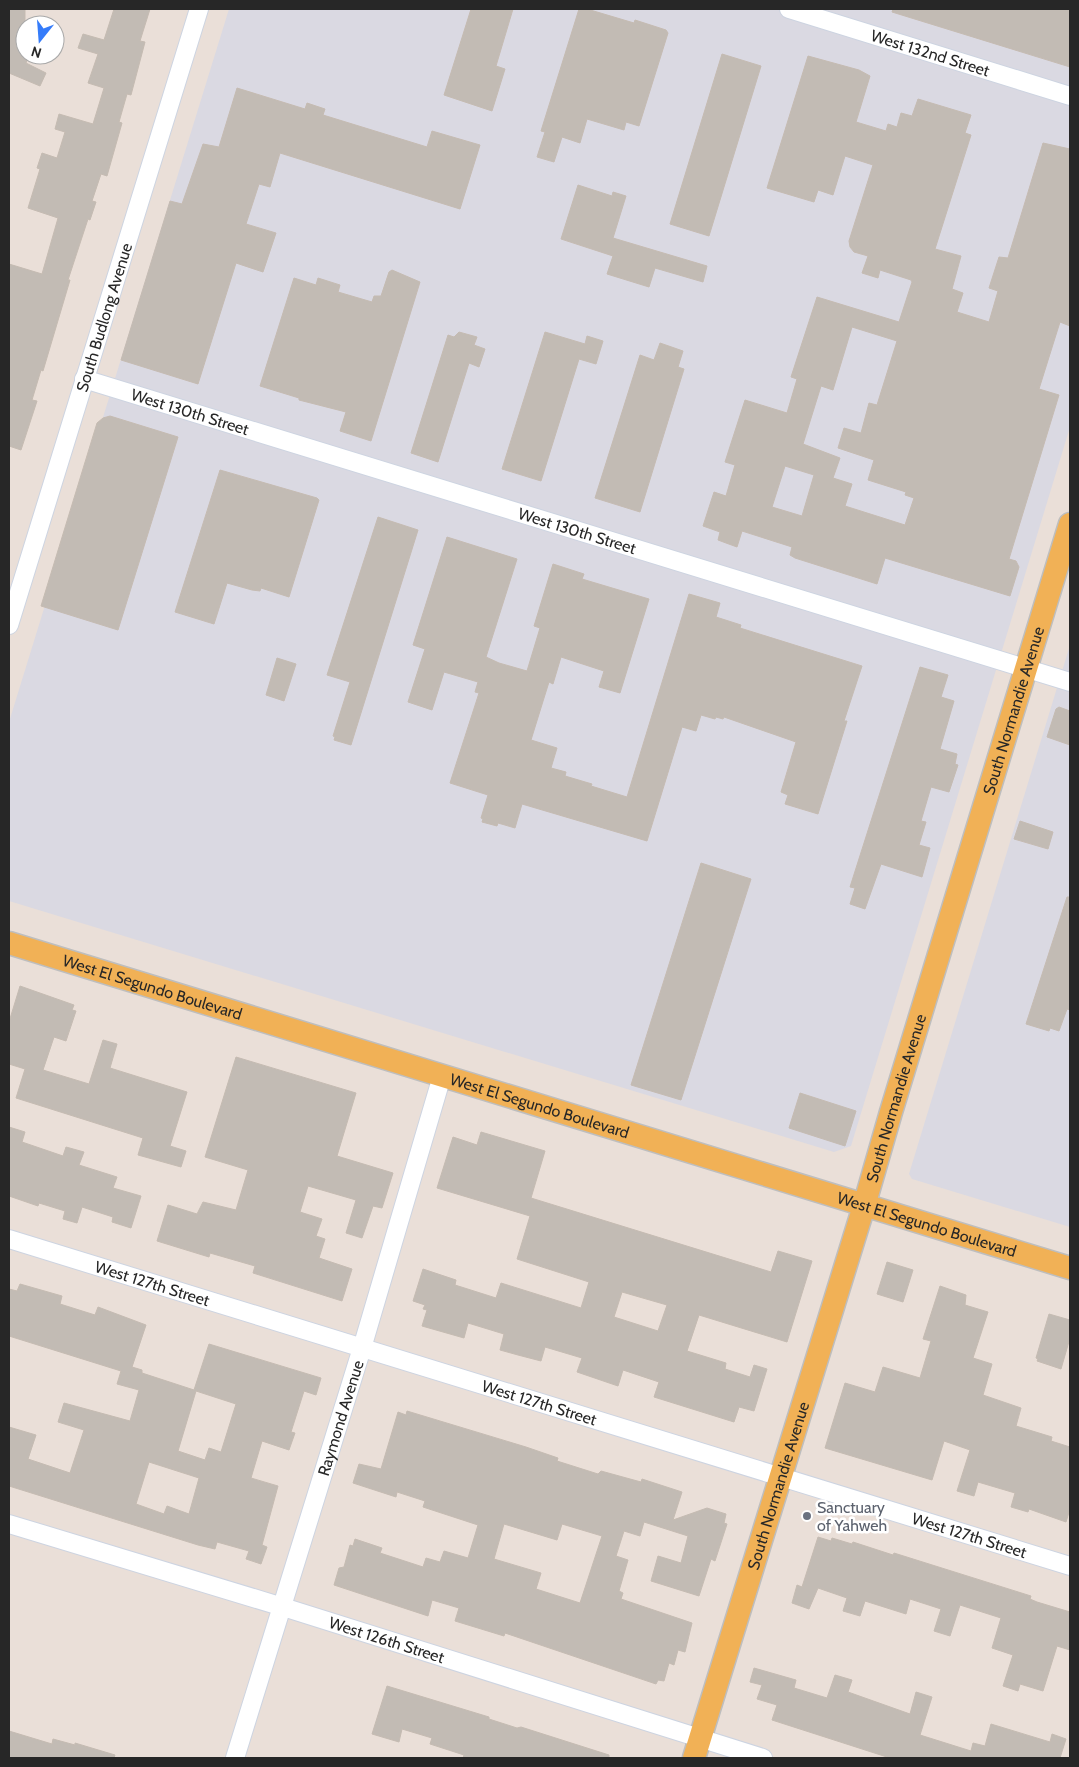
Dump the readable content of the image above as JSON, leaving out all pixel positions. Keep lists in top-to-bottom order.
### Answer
{
  "streets": {
    "main road": ["South Normandie Avenue", "West El Segundo Boulevard"],
    "street": [
      "West 132nd Street",
      "South Budlong Avenue",
      "West 130th Street",
      "West 127th Street",
      "Raymond Avenue",
      "West 126th Street"
    ]
  },
  "crossings": [
    ["South Budlong Avenue", "West 130th Street"],
    ["West 130th Street", "South Normandie Avenue"],
    ["South Normandie Avenue", "West El Segundo Boulevard"],
    ["South Normandie Avenue", "West 127th Street"],
    ["South Normandie Avenue", "West 126th Street"],
    ["West El Segundo Boulevard", "Raymond Avenue"],
    ["West 127th Street", "Raymond Avenue"],
    ["Raymond Avenue", "West 126th Street"]
  ],
  "places": ["Sanctuary of Yahweh"],
  "north": "bottom"
}
